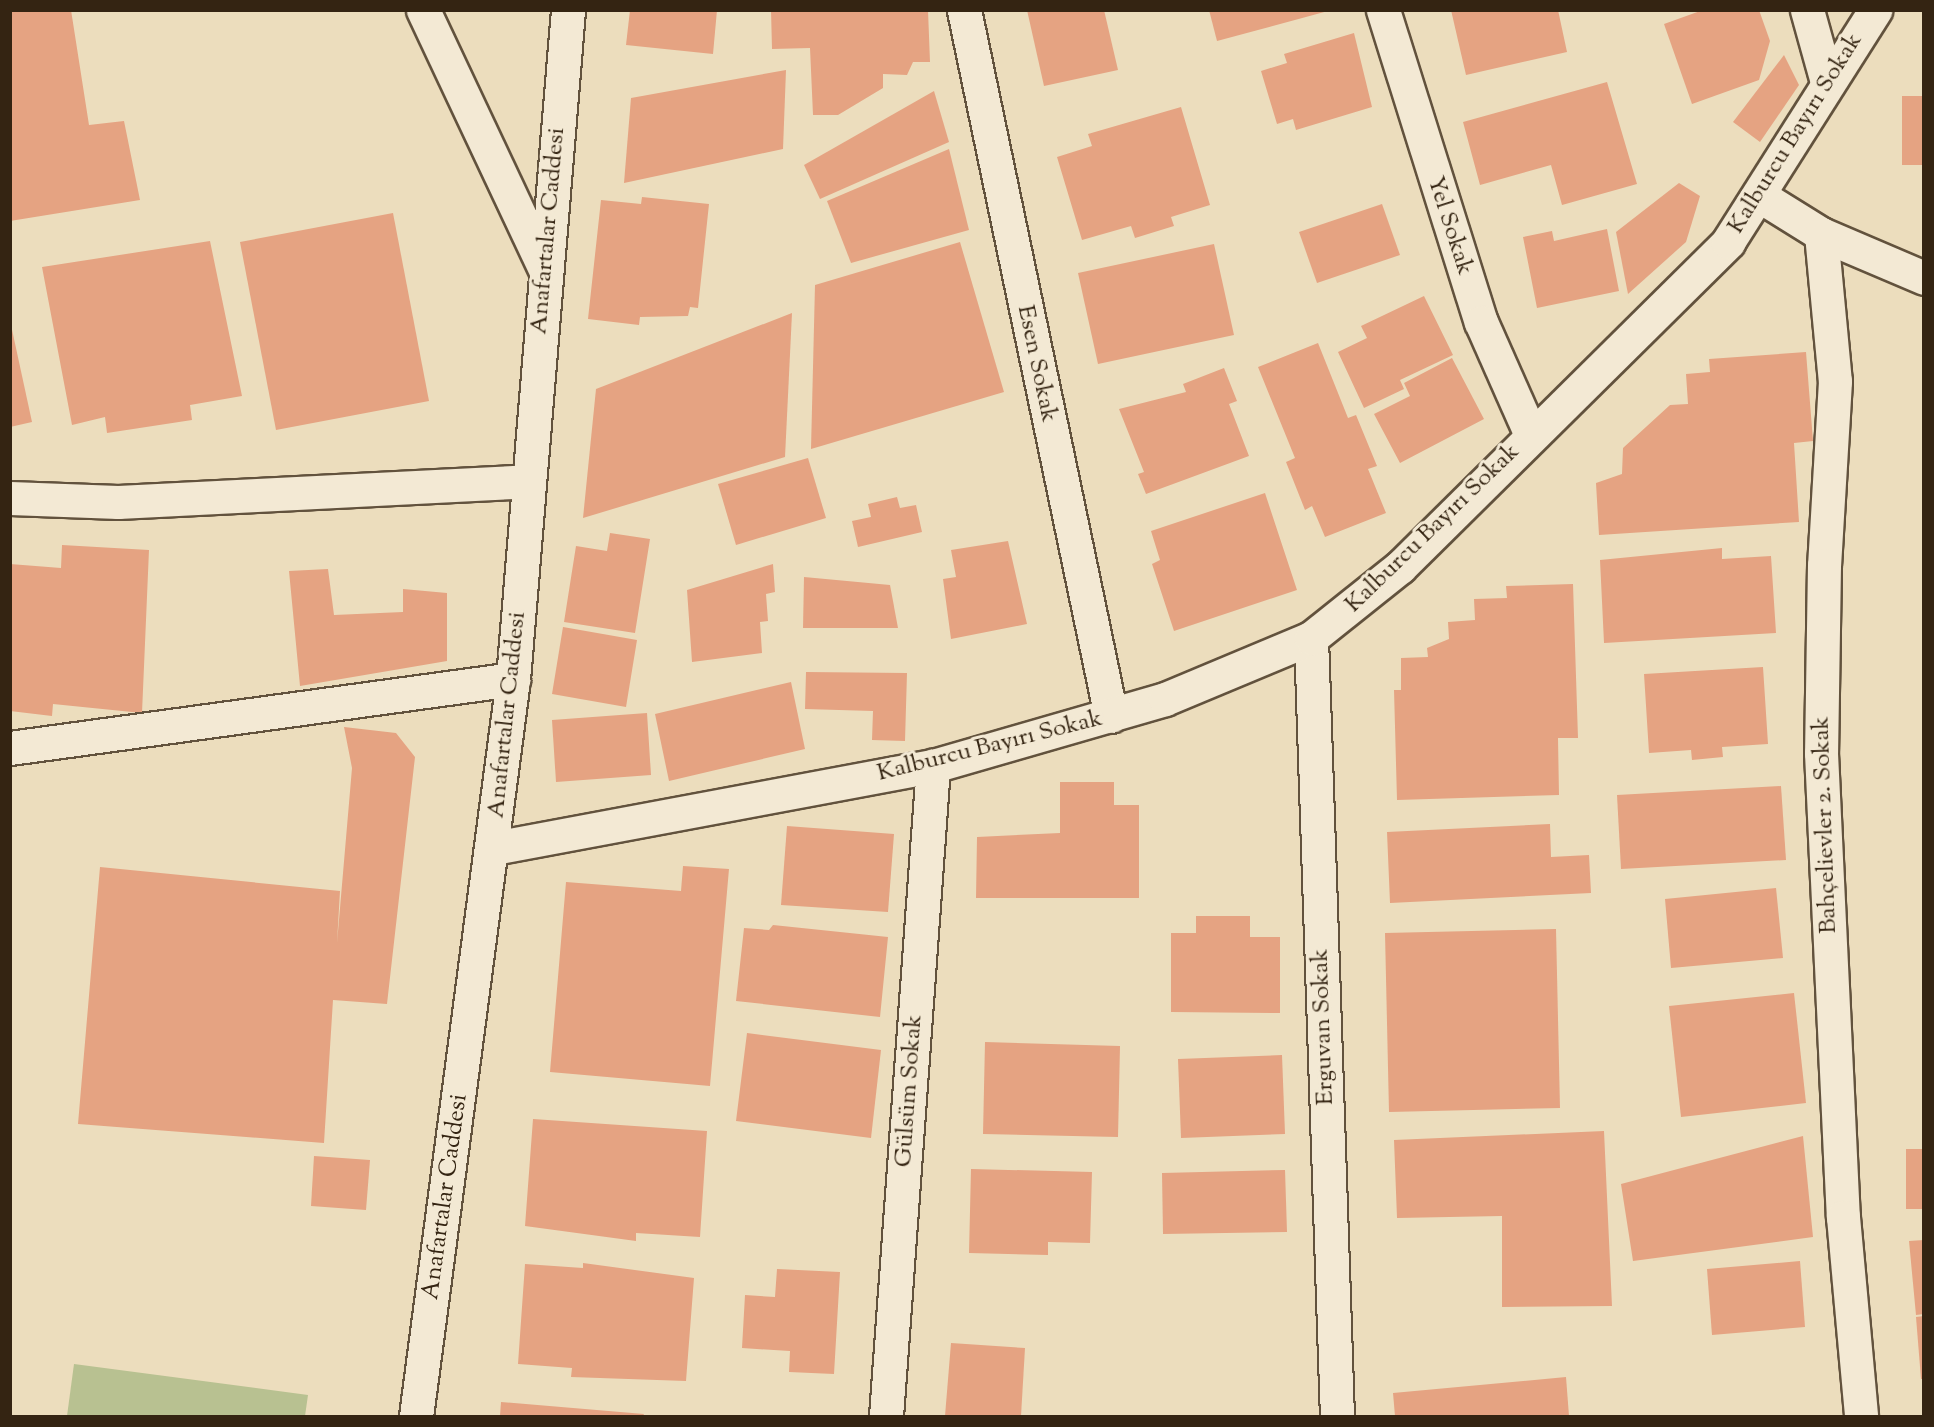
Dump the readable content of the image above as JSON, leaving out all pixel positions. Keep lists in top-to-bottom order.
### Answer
{
  "streets": {
    "street": [
      "Kalburcu Bayırı Sokak",
      "Yel Sokak",
      "Anafartalar Caddesi",
      "Esen Sokak",
      "Bahçelievler 2. Sokak",
      "Erguvan Sokak",
      "Gülsüm Sokak"
    ]
  },
  "crossings": [
    ["Kalburcu Bayırı Sokak", "Yel Sokak"],
    ["Kalburcu Bayırı Sokak", "Anafartalar Caddesi"],
    ["Kalburcu Bayırı Sokak", "Esen Sokak"],
    ["Kalburcu Bayırı Sokak", "Erguvan Sokak"],
    ["Kalburcu Bayırı Sokak", "Gülsüm Sokak"]
  ]
}
